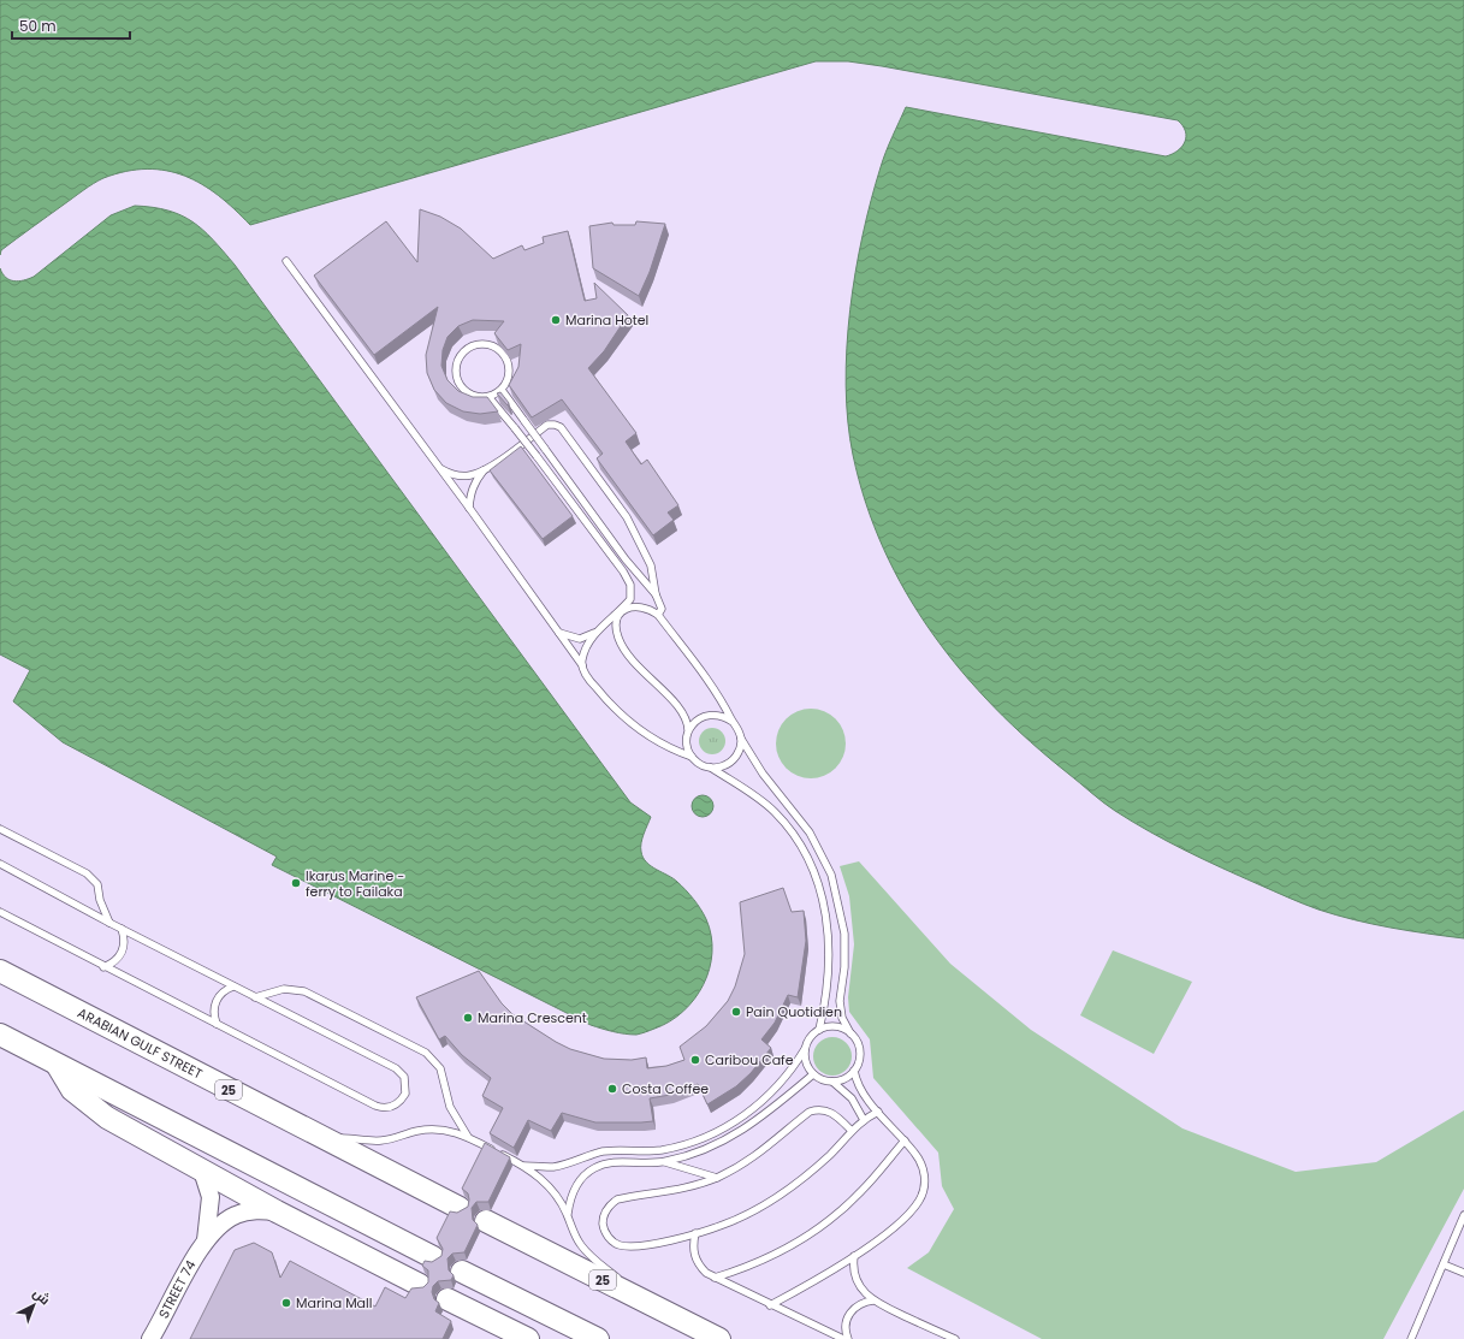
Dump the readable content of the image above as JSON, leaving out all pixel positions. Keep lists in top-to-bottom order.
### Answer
{
  "streets": {
    "main road": ["ARABIAN GULF STREET", "25"],
    "street": ["STREET 74"]
  },
  "places": [
    "Marina Hotel",
    "Ikarus Marine - ferry to Failaka",
    "Pain Quotidien",
    "Marina Crescent",
    "Caribou Cafe",
    "Costa Coffee",
    "Marina Mall"
  ],
  "scale_bar": "50 m",
  "north": "top right"
}
